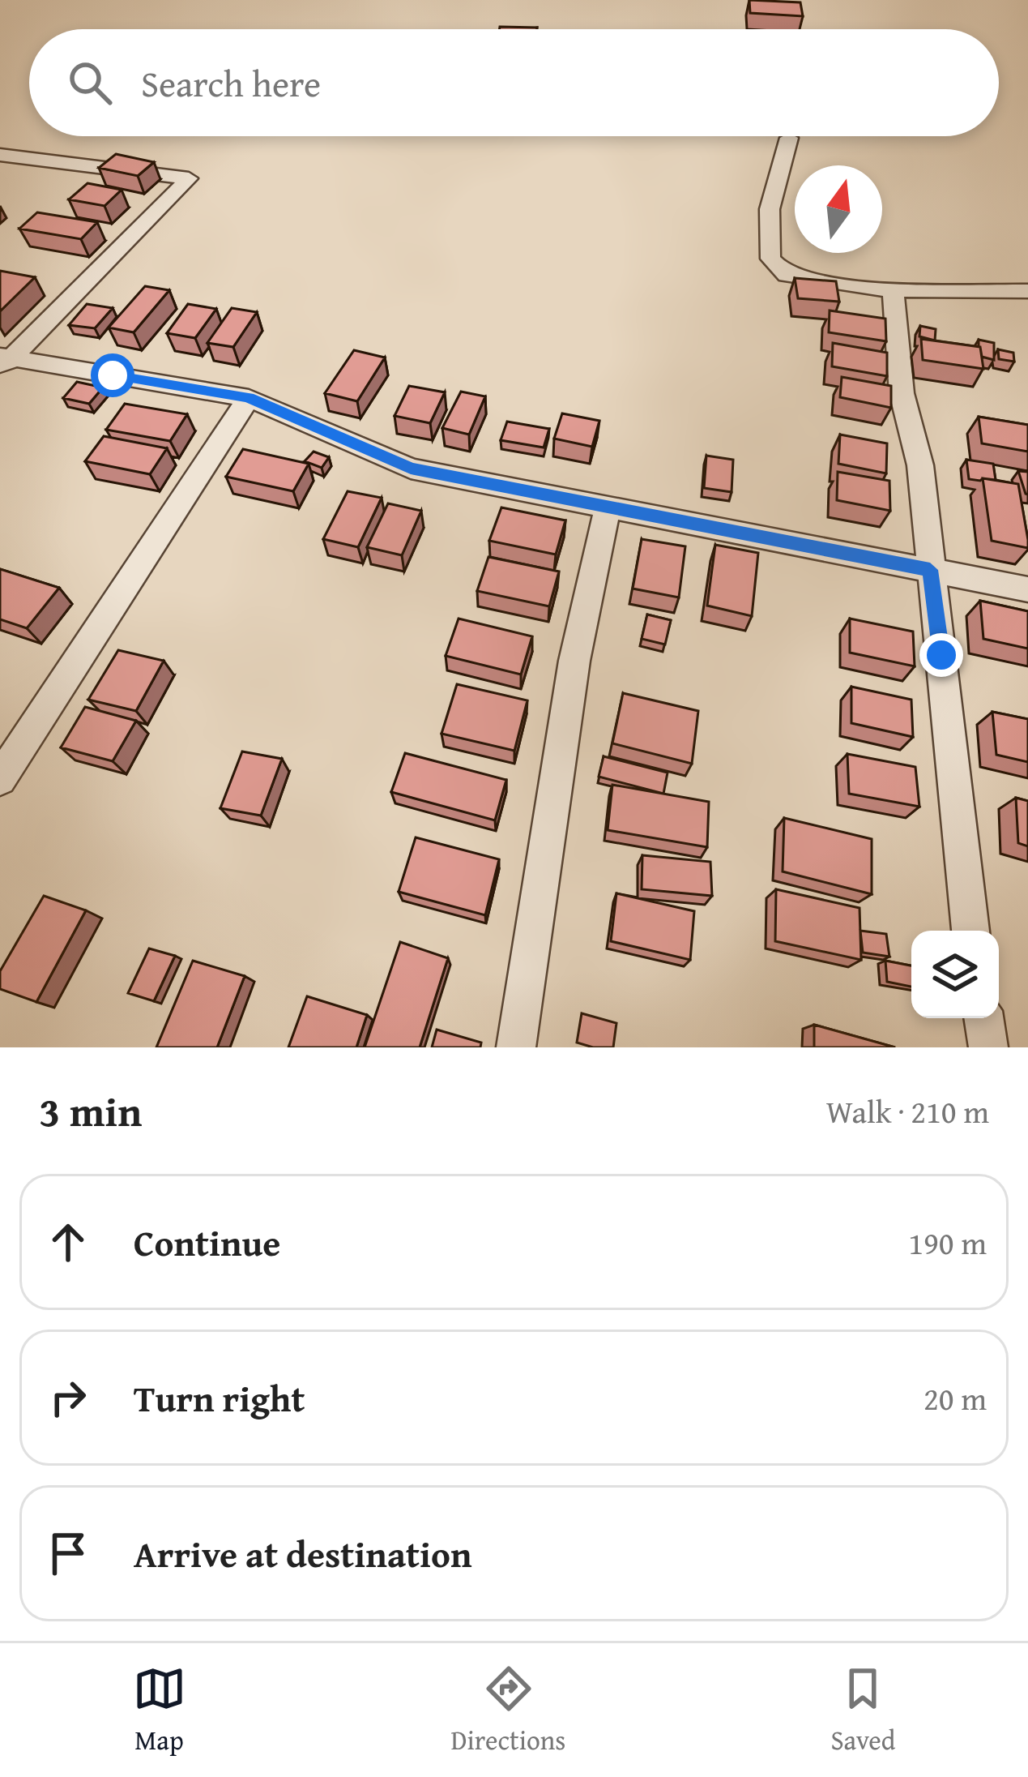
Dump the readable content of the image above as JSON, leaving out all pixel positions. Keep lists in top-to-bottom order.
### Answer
{
  "north": "top",
  "page": {
    "search": "Search here",
    "heading": ["3 min", "Walk · 210 m"],
    "list": [
      ["Continue", "190 m"],
      ["Turn right", "20 m"],
      "Arrive at destination"
    ],
    "nav": ["Map", "Directions", "Saved"]
  }
}
